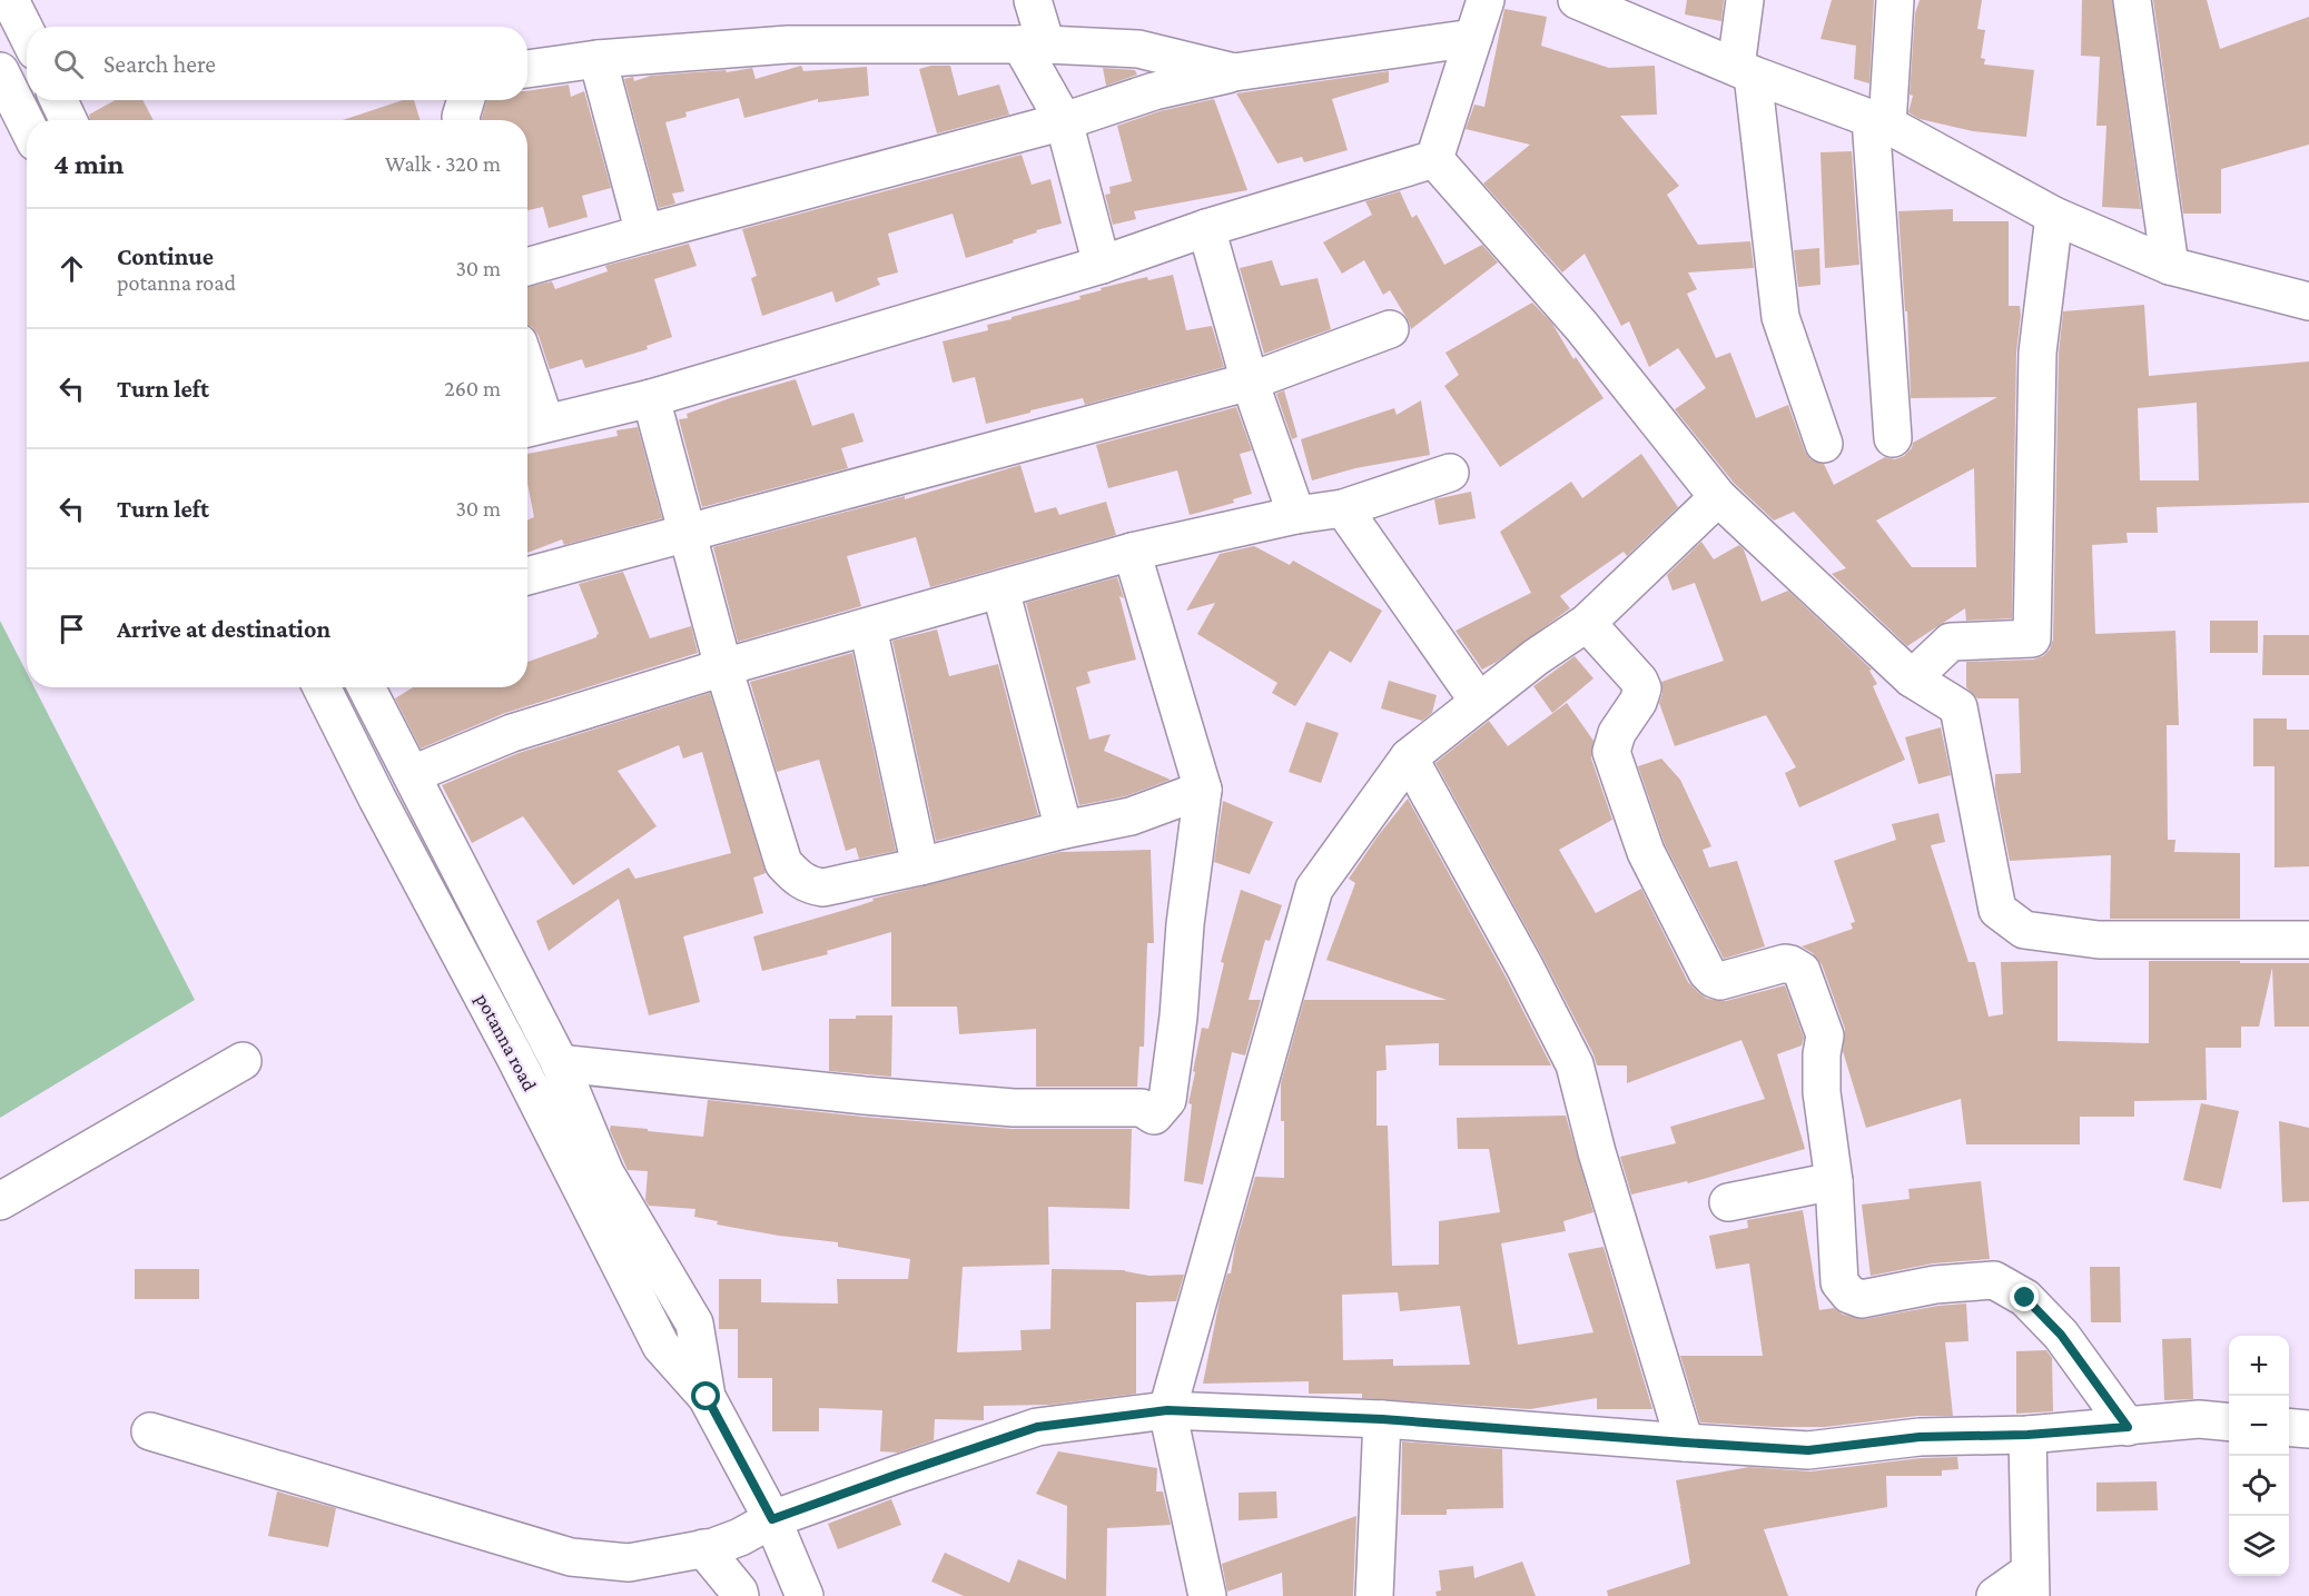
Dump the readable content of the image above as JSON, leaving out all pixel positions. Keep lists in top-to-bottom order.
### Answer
{
  "streets": {
    "street": ["potanna road"]
  },
  "page": {
    "search": "Search here",
    "heading": ["4 min", "Walk · 320 m"],
    "list": [
      ["Continue", "potanna road", "30 m"],
      ["Turn left", "260 m"],
      ["Turn left", "30 m"],
      "Arrive at destination"
    ],
    "map_buttons": ["+", "−"]
  }
}
